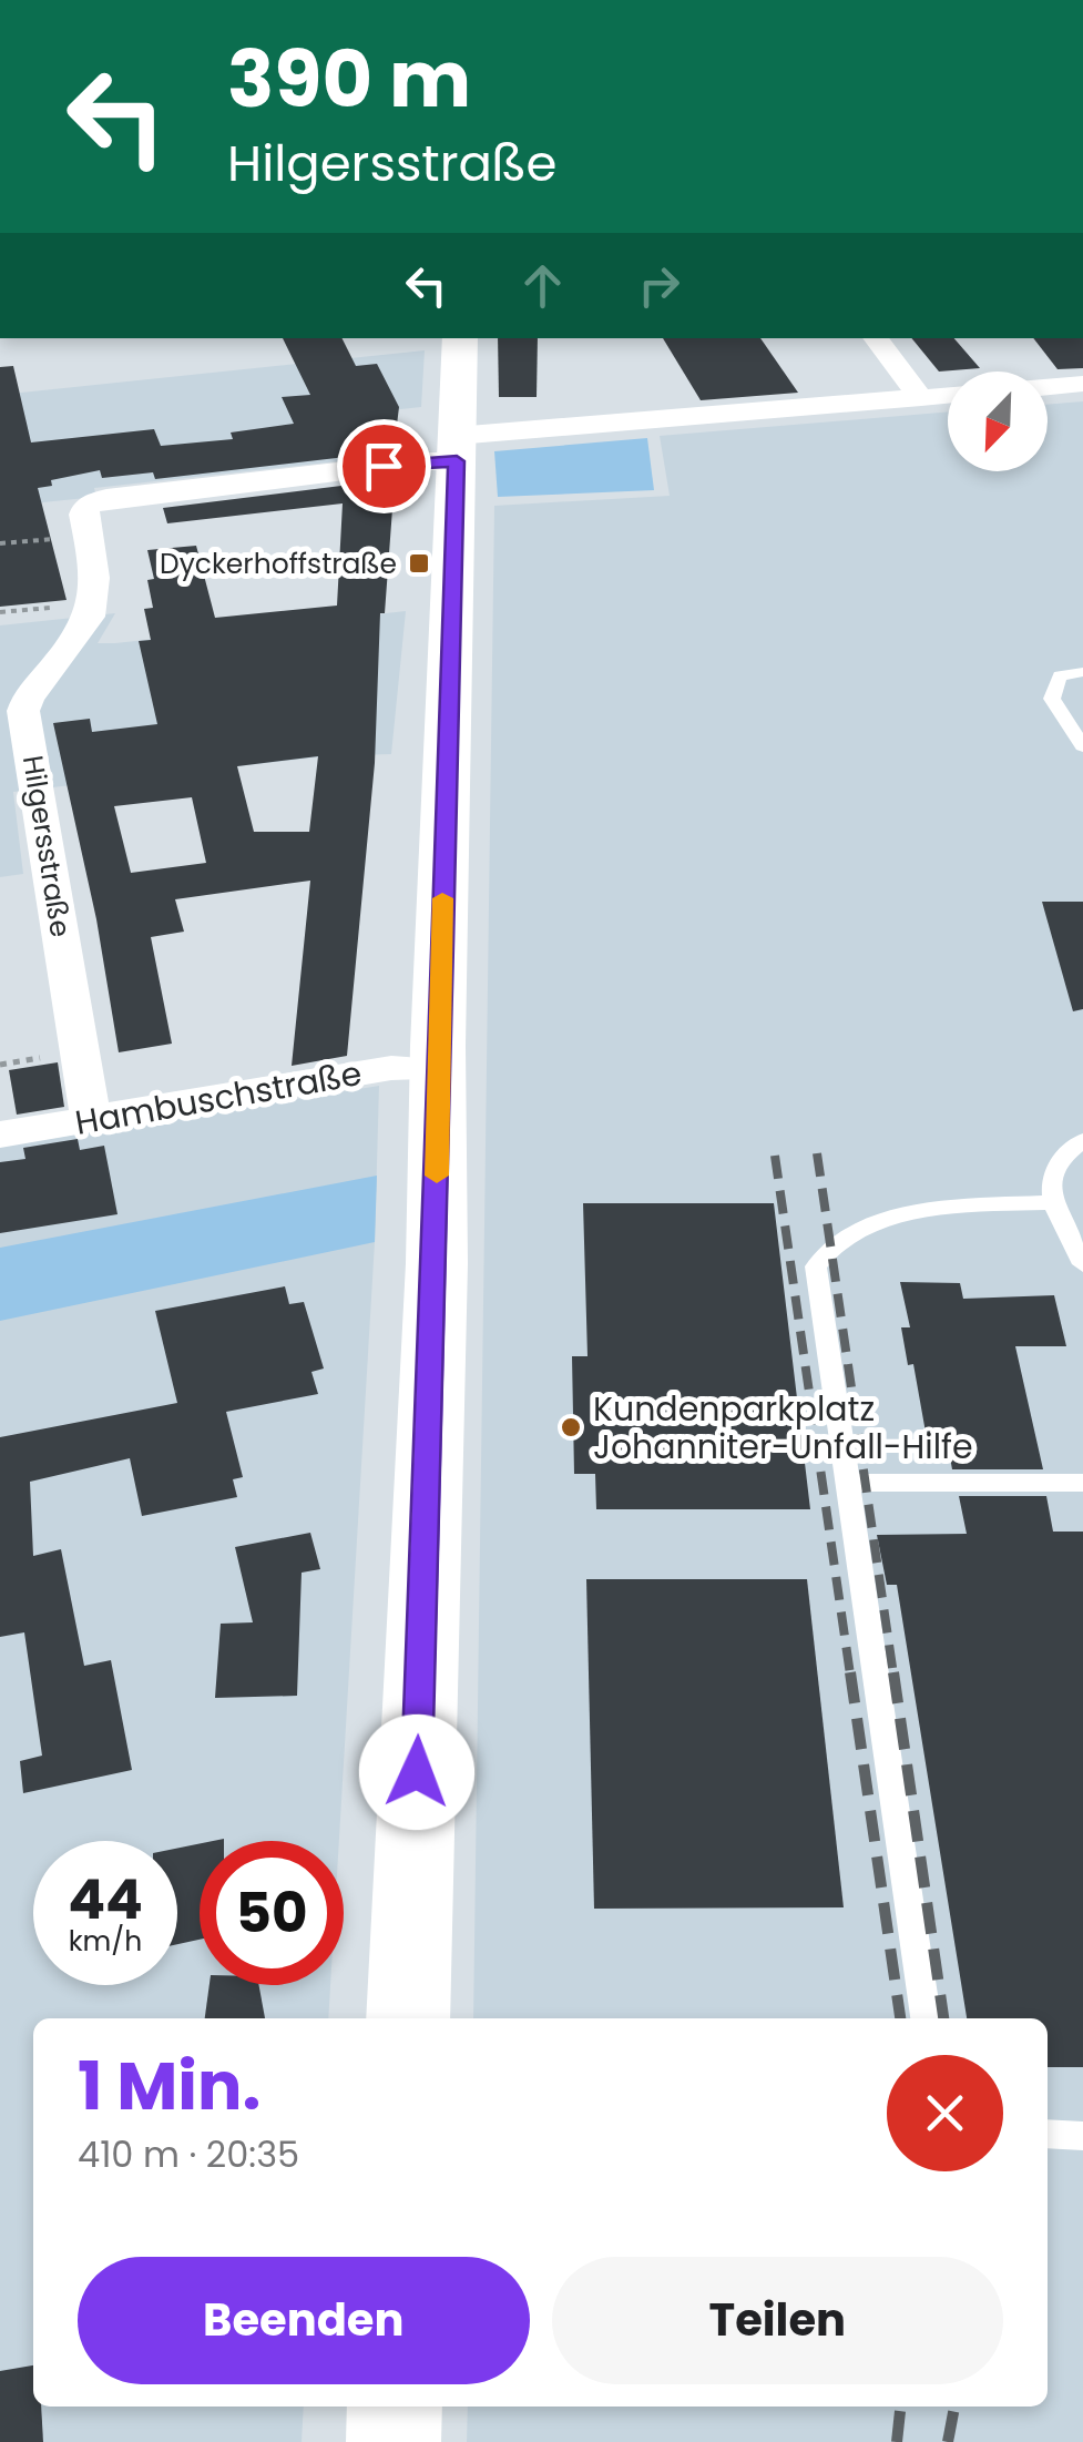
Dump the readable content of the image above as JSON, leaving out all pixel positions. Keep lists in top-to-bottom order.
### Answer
{
  "streets": {
    "street": ["Hilgersstraße", "Hambuschstraße"]
  },
  "crossings": [
    ["Hilgersstraße", "Hambuschstraße"]
  ],
  "places": {
    "transit": ["Dyckerhoffstraße"],
    "other": ["Kundenparkplatz Johanniter-Unfall-Hilfe"]
  },
  "north": "bottom left",
  "page": {
    "turn": ["390 m", "Hilgersstraße"],
    "speed": "44 km/h",
    "limit": "50",
    "heading": ["1 Min.", "410 m · 20:35"],
    "buttons": ["Beenden", "Teilen"]
  }
}
